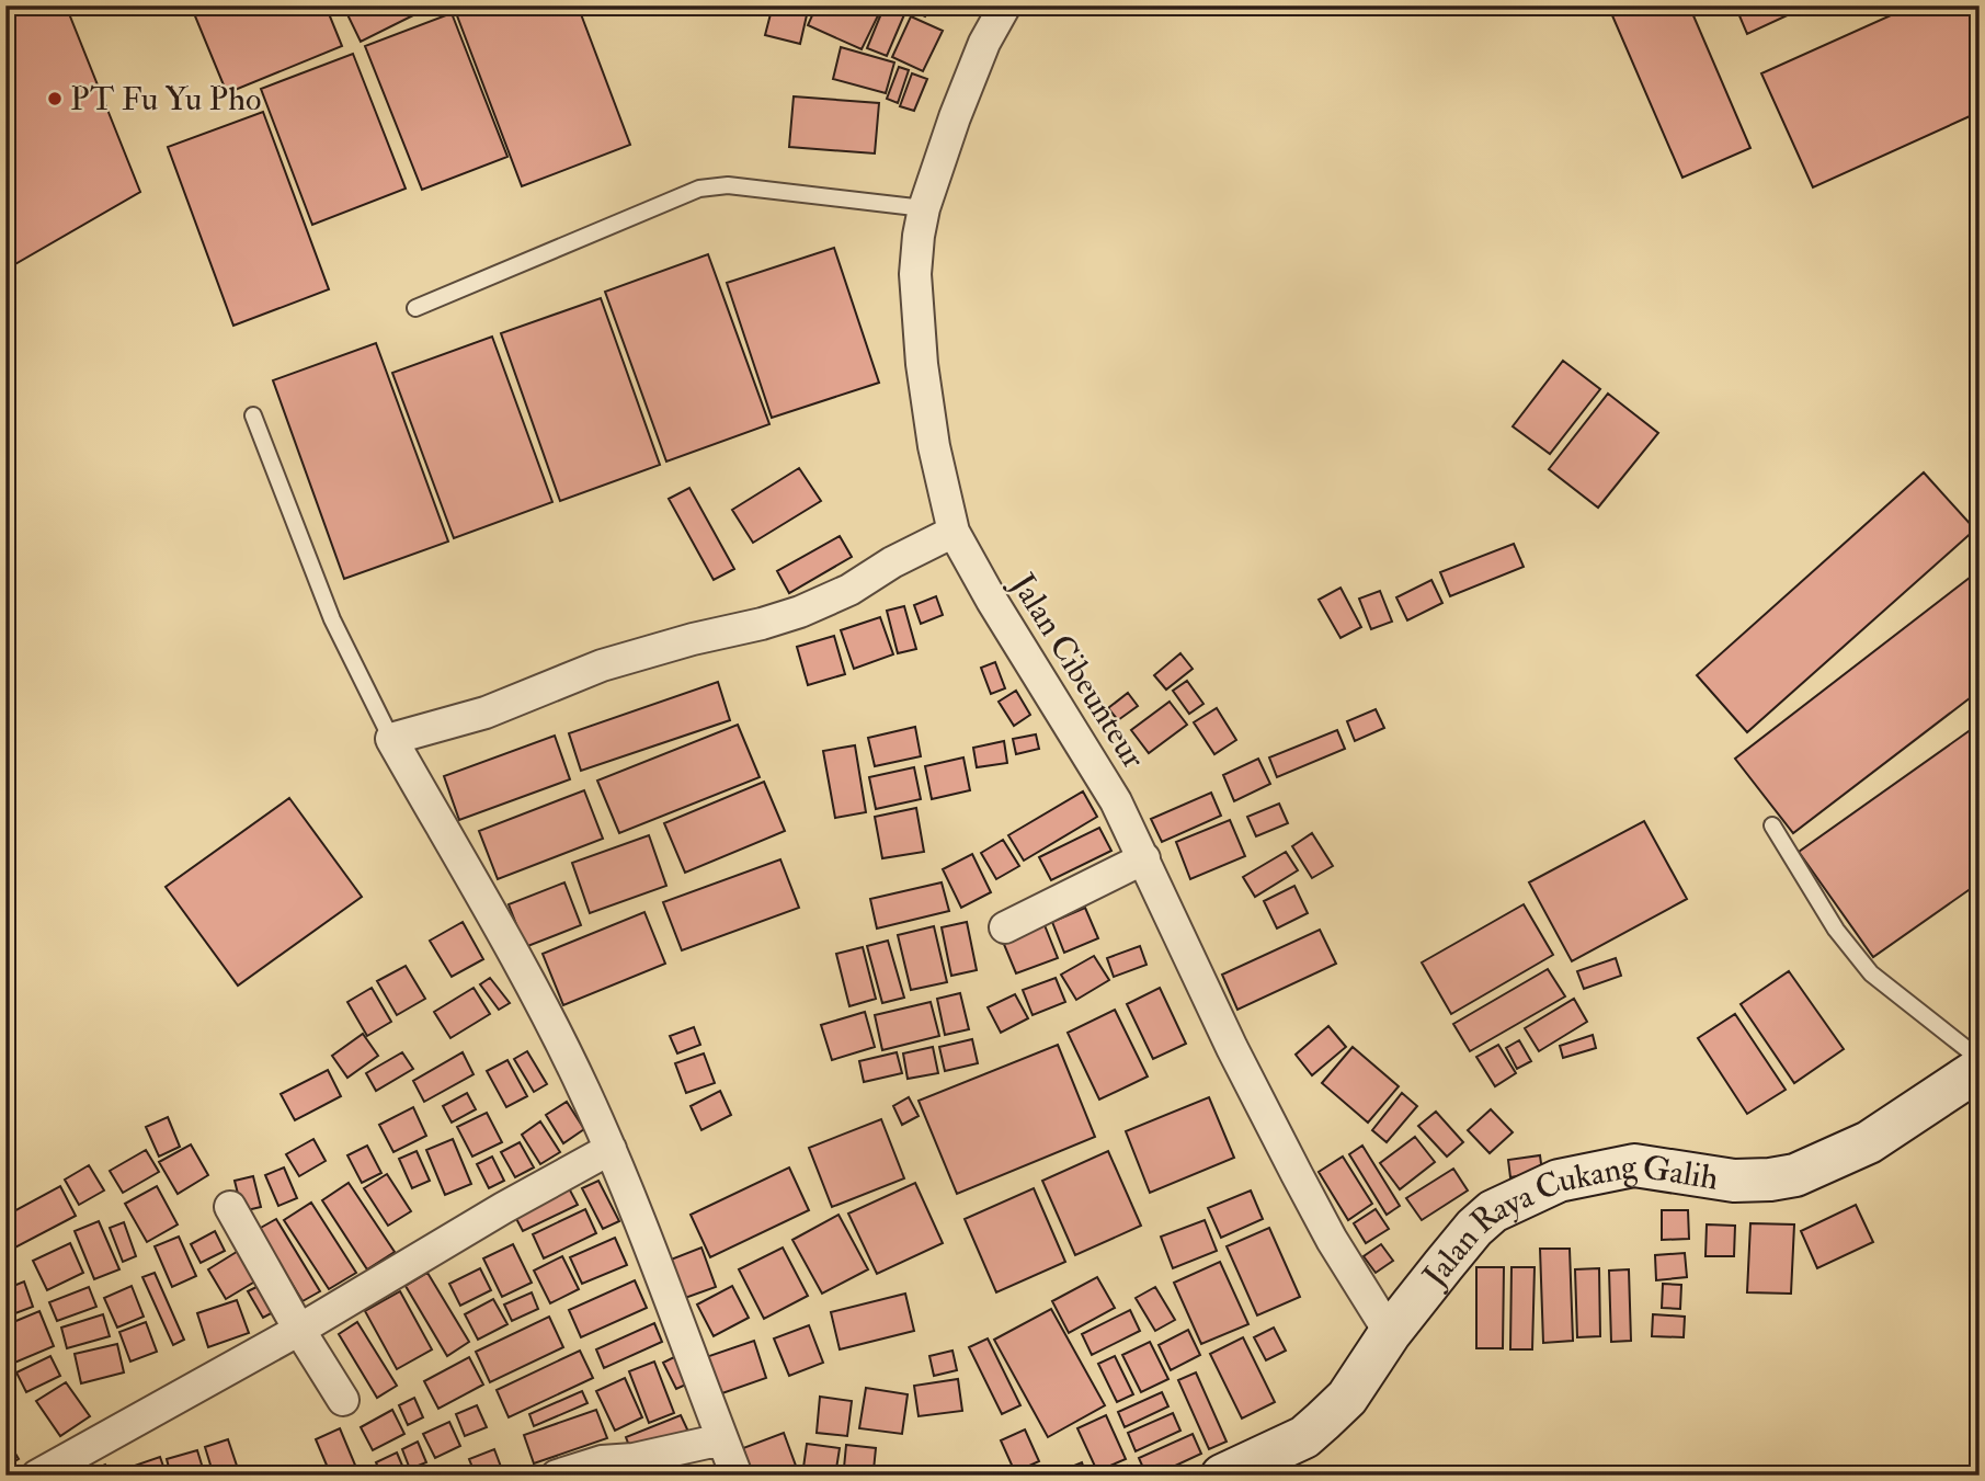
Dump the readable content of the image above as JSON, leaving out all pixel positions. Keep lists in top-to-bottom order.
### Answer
{
  "streets": {
    "main road": ["Jalan Raya Cukang Galih"],
    "street": ["Jalan Cibeunteur"]
  },
  "crossings": [
    ["Jalan Cibeunteur", "Jalan Raya Cukang Galih"]
  ],
  "places": ["PT Fu Yu Pho"]
}
